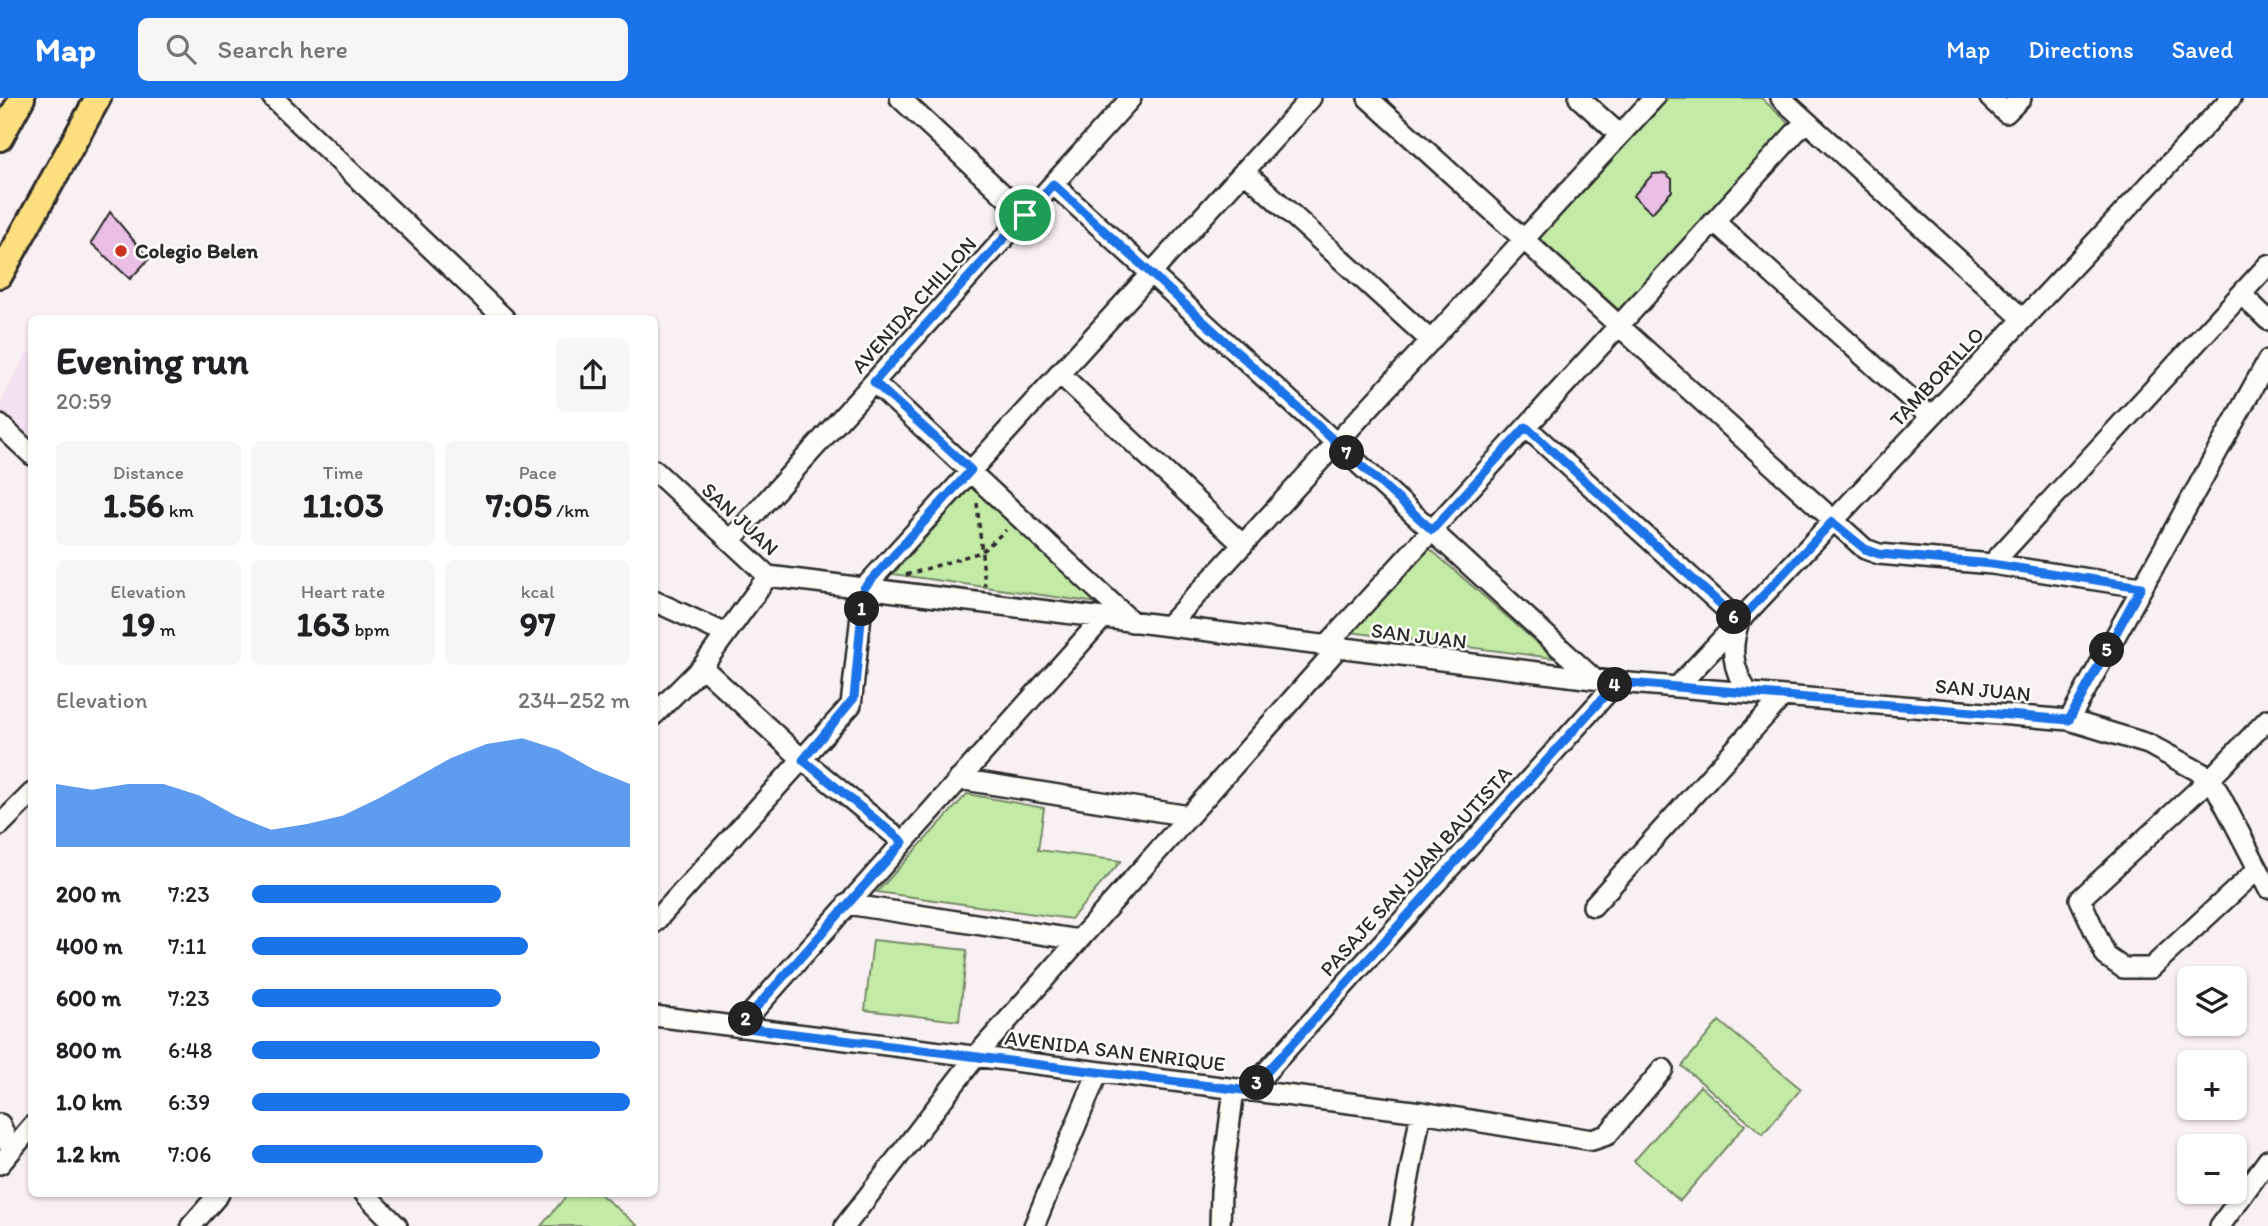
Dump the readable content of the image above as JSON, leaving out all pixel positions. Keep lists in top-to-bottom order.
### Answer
{
  "streets": {
    "street": [
      "AVENIDA CHILLON",
      "TAMBORILLO",
      "SAN JUAN",
      "PASAJE SAN JUAN BAUTISTA",
      "AVENIDA SAN ENRIQUE"
    ]
  },
  "crossings": [
    ["AVENIDA CHILLON", "SAN JUAN"],
    ["TAMBORILLO", "SAN JUAN"],
    ["SAN JUAN", "PASAJE SAN JUAN BAUTISTA"],
    ["PASAJE SAN JUAN BAUTISTA", "AVENIDA SAN ENRIQUE"]
  ],
  "places": ["Colegio Belen"],
  "page": {
    "header": "Map",
    "search": "Search here",
    "nav": ["Map", "Directions", "Saved"],
    "heading": ["Evening run", "20:59"],
    "stats": [
      ["Distance", "1.56 km"],
      ["Time", "11:03"],
      ["Pace", "7:05 /km"],
      ["Elevation", "19 m"],
      ["Heart rate", "163 bpm"],
      ["kcal", "97"]
    ],
    "pins": [
      "7",
      "1",
      "6",
      "5",
      "4",
      "2",
      "3"
    ],
    "chart": ["Elevation", "234–252 m"],
    "list": [
      {
        "name": "200 m",
        "note": "7:23"
      },
      {
        "name": "400 m",
        "note": "7:11"
      },
      {
        "name": "600 m",
        "note": "7:23"
      },
      {
        "name": "800 m",
        "note": "6:48"
      },
      {
        "name": "1.0 km",
        "note": "6:39"
      },
      {
        "name": "1.2 km",
        "note": "7:06"
      }
    ],
    "map_buttons": ["+", "−"]
  }
}
